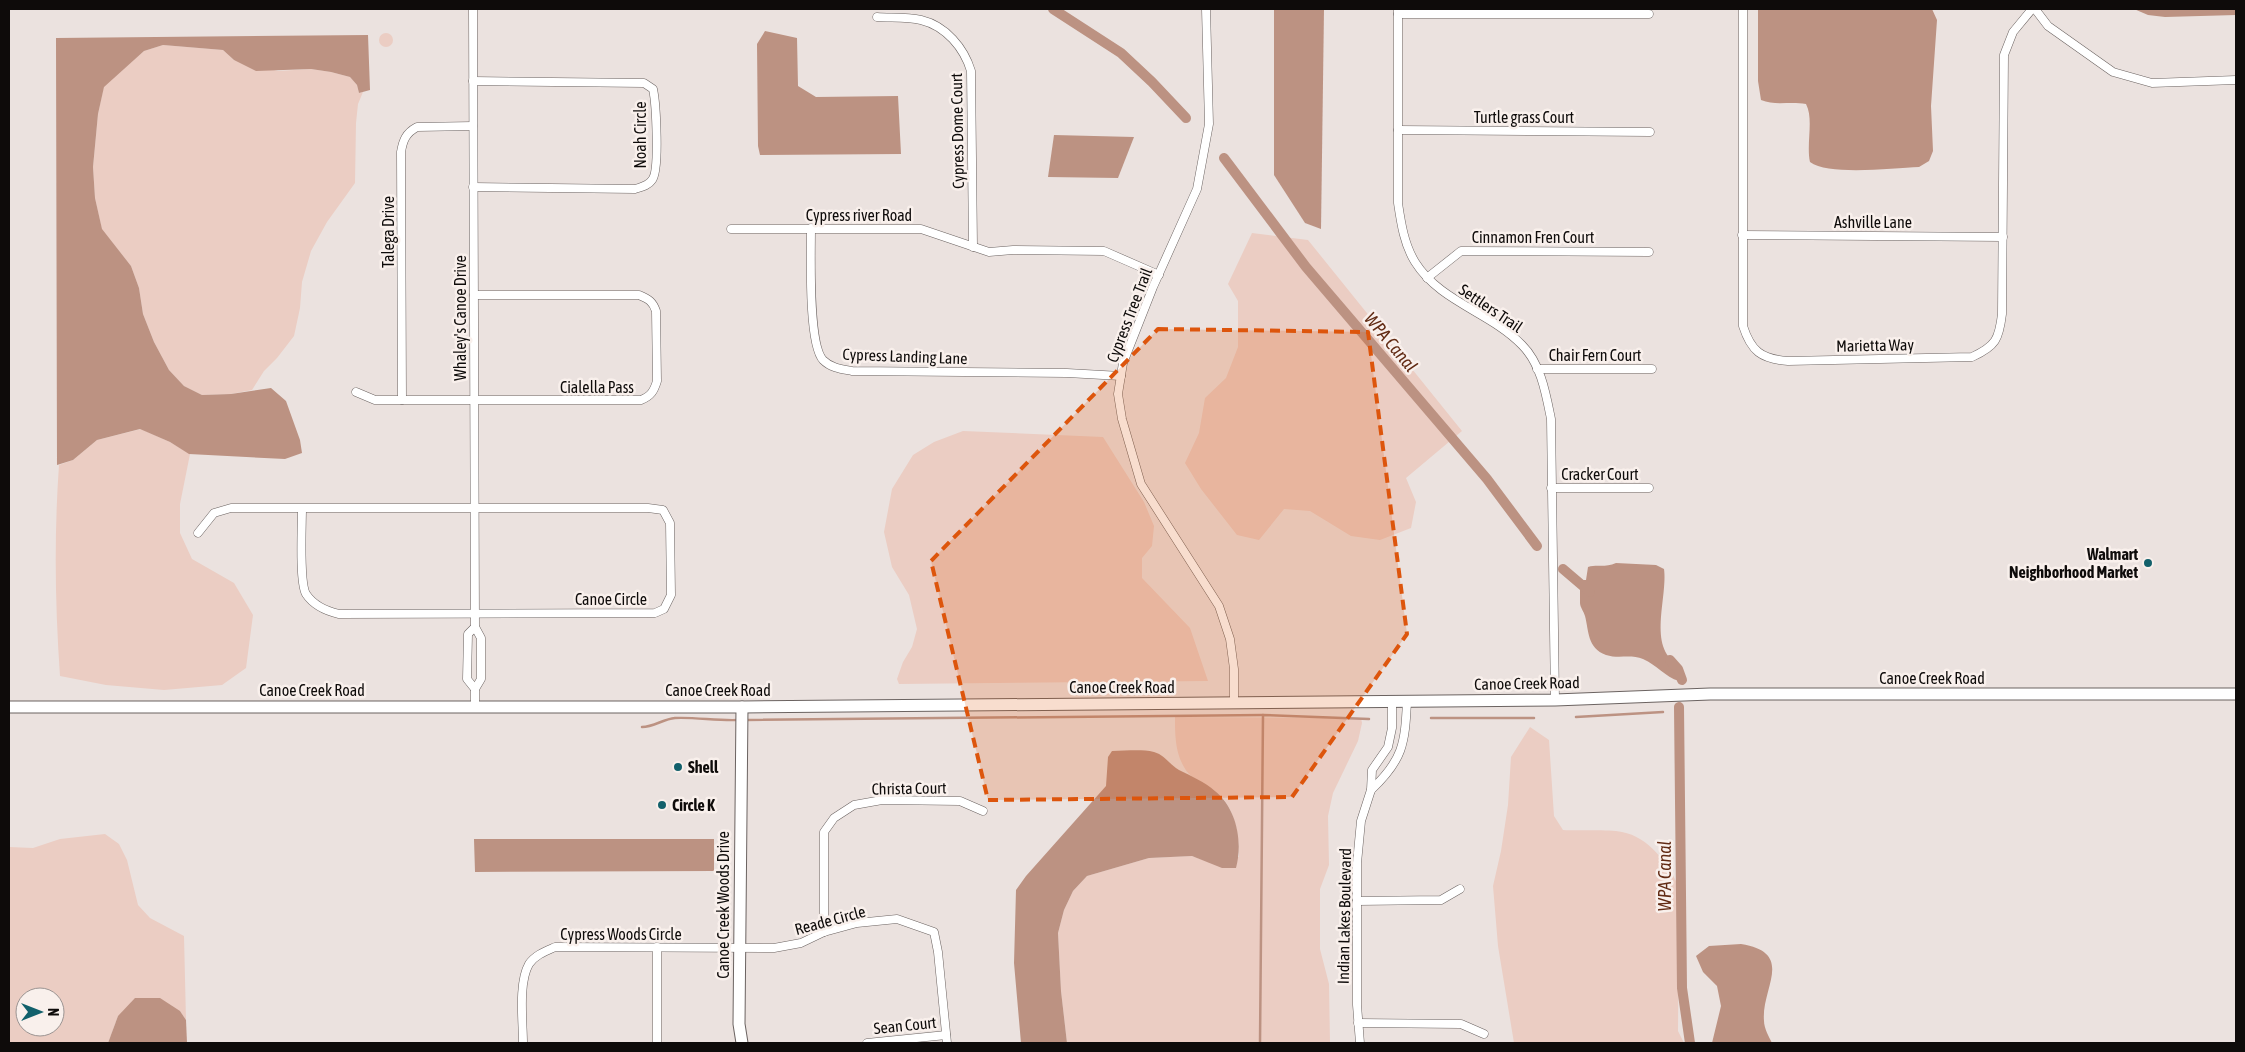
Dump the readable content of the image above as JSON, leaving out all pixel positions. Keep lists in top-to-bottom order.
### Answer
{
  "streets": {
    "main road": ["Canoe Creek Road", "Canoe Creek Woods Drive"],
    "street": [
      "Turtle grass Court",
      "Cypress Dome Court",
      "Noah Circle",
      "Cypress river Road",
      "Ashville Lane",
      "Talega Drive",
      "Cinnamon Fren Court",
      "Settlers Trail",
      "Cypress Tree Trail",
      "Whaley's Canoe Drive",
      "Marietta Way",
      "Chair Fern Court",
      "Cypress Landing Lane",
      "Cialella Pass",
      "Cracker Court",
      "Canoe Circle",
      "Christa Court",
      "Indian Lakes Boulevard",
      "Reade Circle",
      "Cypress Woods Circle",
      "Sean Court"
    ]
  },
  "crossings": [
    ["Turtle grass Court", "Settlers Trail"],
    ["Cypress Dome Court", "Cypress river Road"],
    ["Noah Circle", "Whaley's Canoe Drive"],
    ["Cypress river Road", "Cypress Tree Trail"],
    ["Cypress river Road", "Cypress Landing Lane"],
    ["Ashville Lane", "Marietta Way"],
    ["Talega Drive", "Whaley's Canoe Drive"],
    ["Talega Drive", "Cialella Pass"],
    ["Cinnamon Fren Court", "Settlers Trail"],
    ["Settlers Trail", "Chair Fern Court"],
    ["Settlers Trail", "Cracker Court"],
    ["Settlers Trail", "Canoe Creek Road"],
    ["Cypress Tree Trail", "Cypress Landing Lane"],
    ["Cypress Tree Trail", "Canoe Creek Road"],
    ["Whaley's Canoe Drive", "Cialella Pass"],
    ["Whaley's Canoe Drive", "Canoe Circle"],
    ["Whaley's Canoe Drive", "Canoe Creek Road"],
    ["Canoe Creek Road", "Canoe Creek Woods Drive"],
    ["Canoe Creek Road", "Indian Lakes Boulevard"],
    ["Christa Court", "Reade Circle"],
    ["Canoe Creek Woods Drive", "Reade Circle"],
    ["Canoe Creek Woods Drive", "Cypress Woods Circle"],
    ["Reade Circle", "Cypress Woods Circle"],
    ["Reade Circle", "Sean Court"]
  ],
  "water": ["WPA Canal"],
  "places": ["Walmart Neighborhood Market", "Shell", "Circle K"],
  "north": "right"
}
